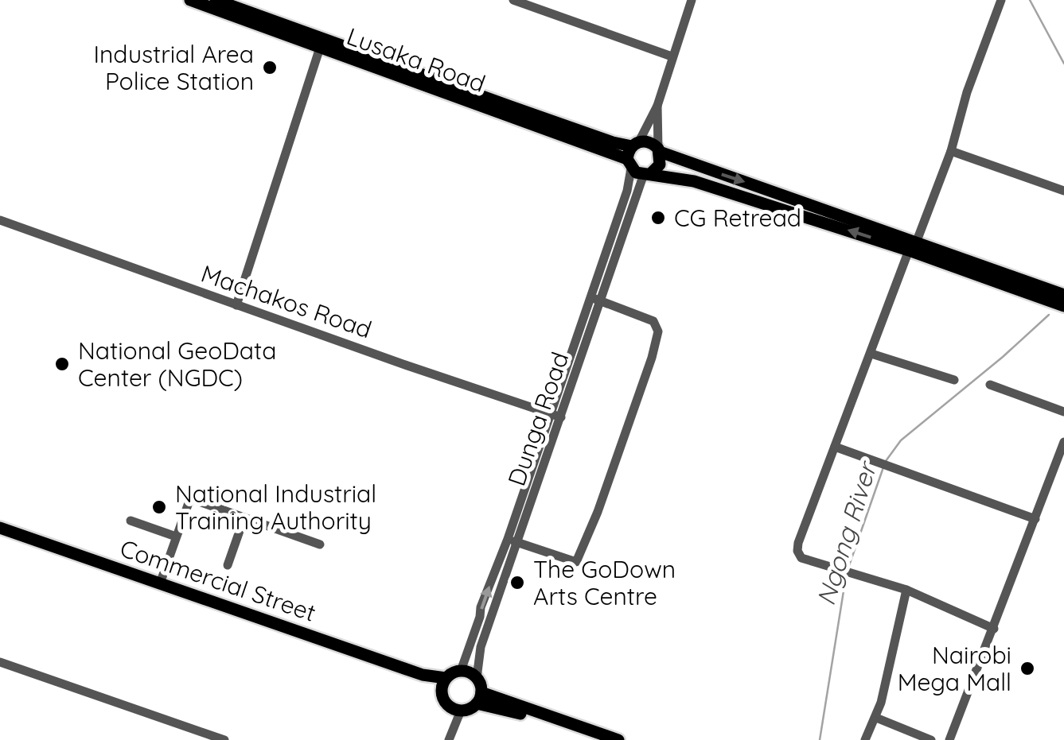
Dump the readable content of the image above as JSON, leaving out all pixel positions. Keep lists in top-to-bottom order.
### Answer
{
  "streets": {
    "main road": ["Lusaka Road", "Commercial Street"],
    "street": ["Machakos Road", "Dunga Road"]
  },
  "crossings": [
    ["Lusaka Road", "Dunga Road"],
    ["Machakos Road", "Dunga Road"],
    ["Dunga Road", "Commercial Street"]
  ],
  "water": ["Ngong River"],
  "places": [
    "Industrial Area Police Station",
    "CG Retread",
    "National GeoData Center (NGDC)",
    "National Industrial Training Authority",
    "The GoDown Arts Centre",
    "Nairobi Mega Mall"
  ]
}
